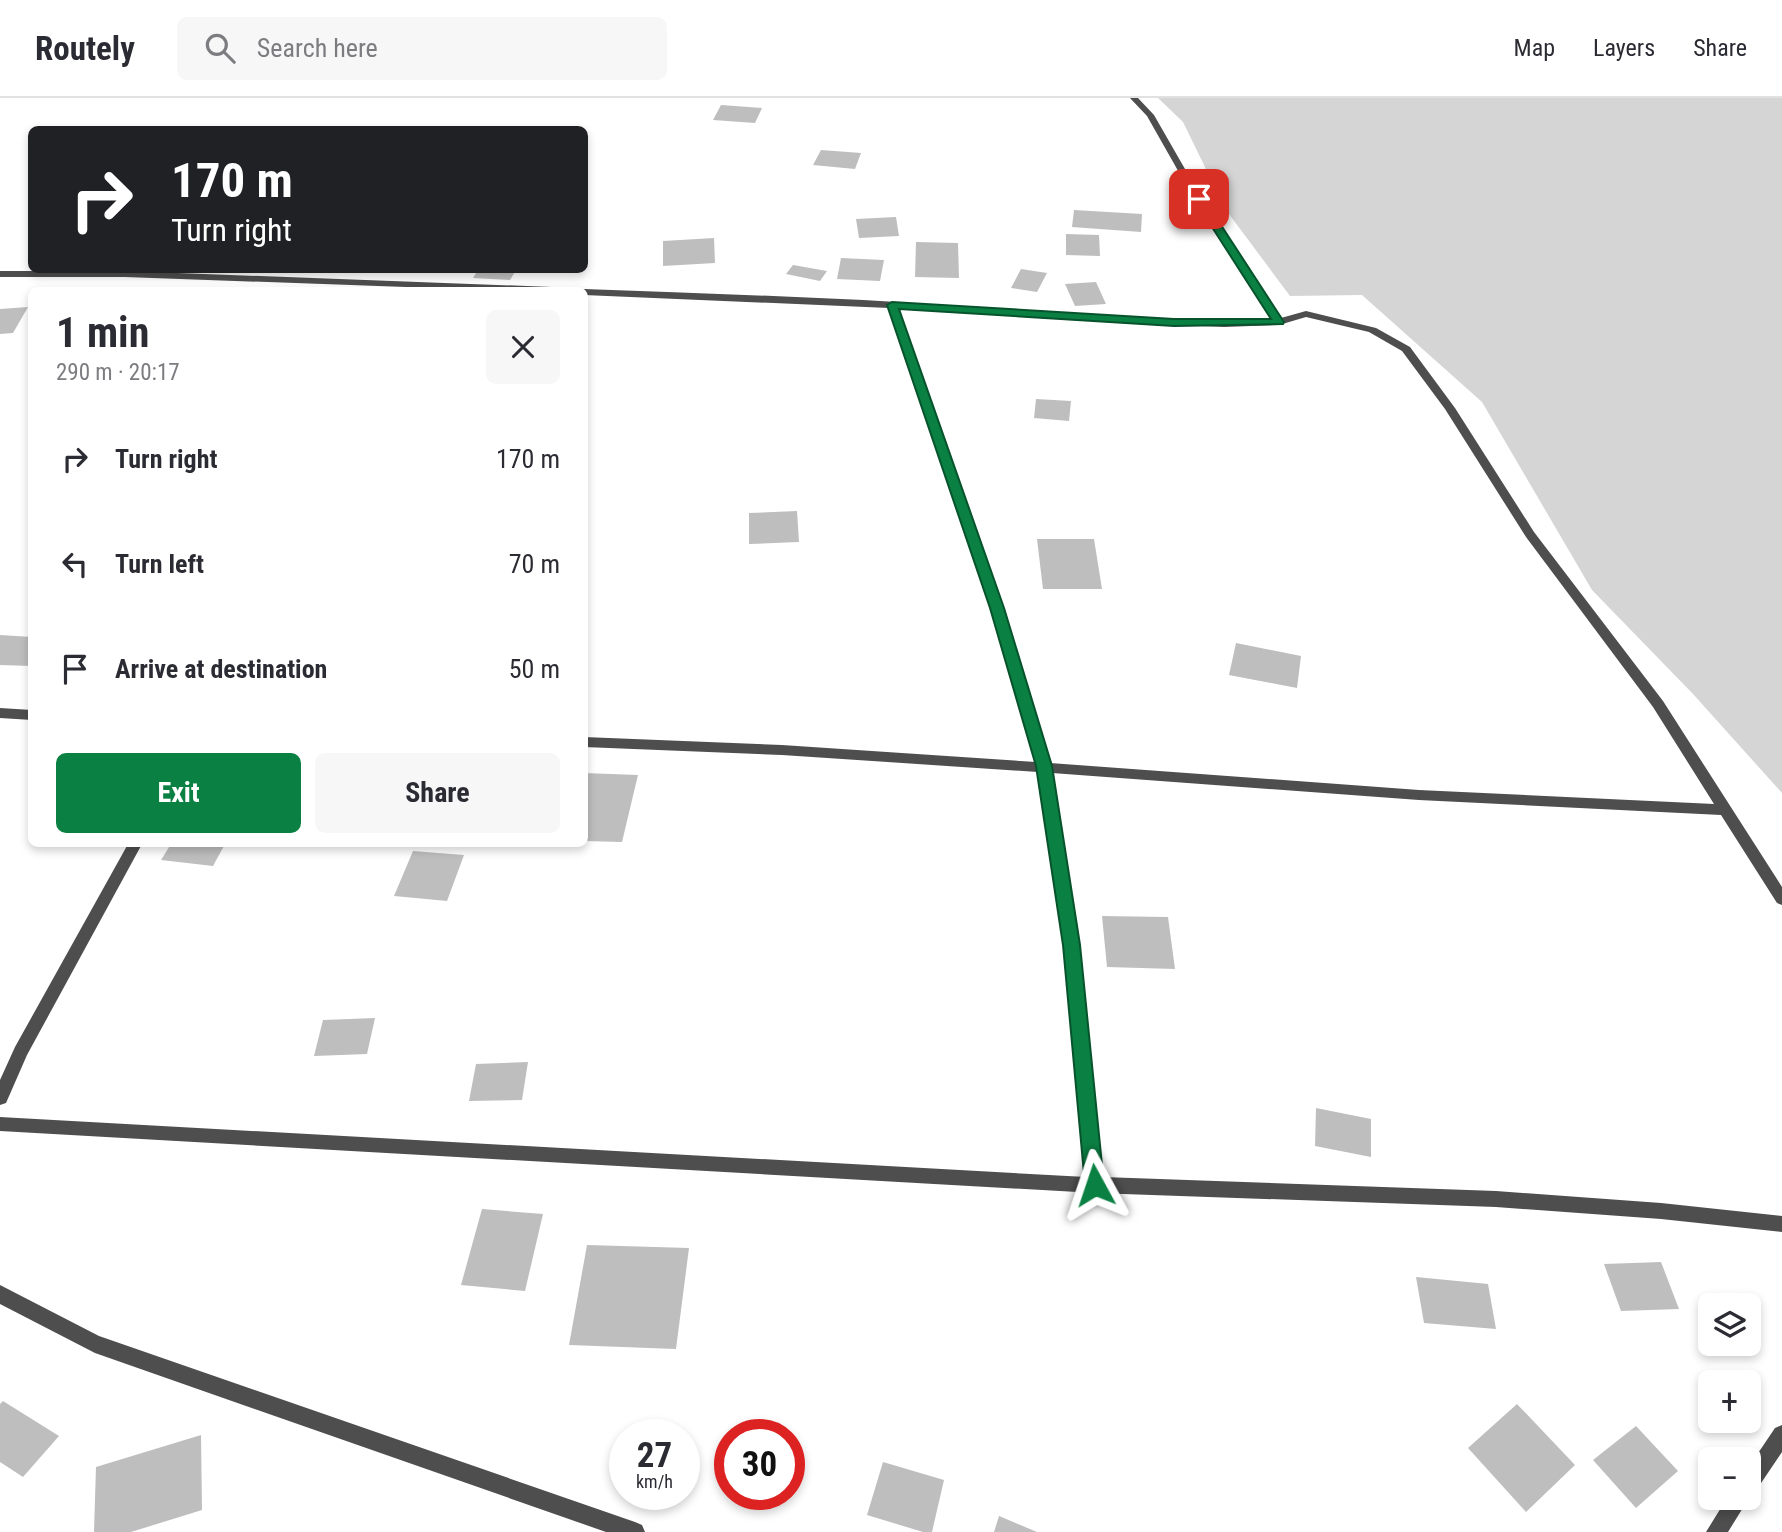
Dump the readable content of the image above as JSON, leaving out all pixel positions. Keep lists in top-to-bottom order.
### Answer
{
  "page": {
    "header": "Routely",
    "search": "Search here",
    "nav": ["Map", "Layers", "Share"],
    "turn": ["170 m", "Turn right"],
    "heading": ["1 min", "290 m · 20:17"],
    "list": [
      {
        "name": "Turn right",
        "value": "170 m"
      },
      {
        "name": "Turn left",
        "value": "70 m"
      },
      {
        "name": "Arrive at destination",
        "value": "50 m"
      }
    ],
    "buttons": ["Exit", "Share"],
    "map_buttons": ["+", "−"],
    "speed": "27 km/h",
    "limit": "30"
  }
}
